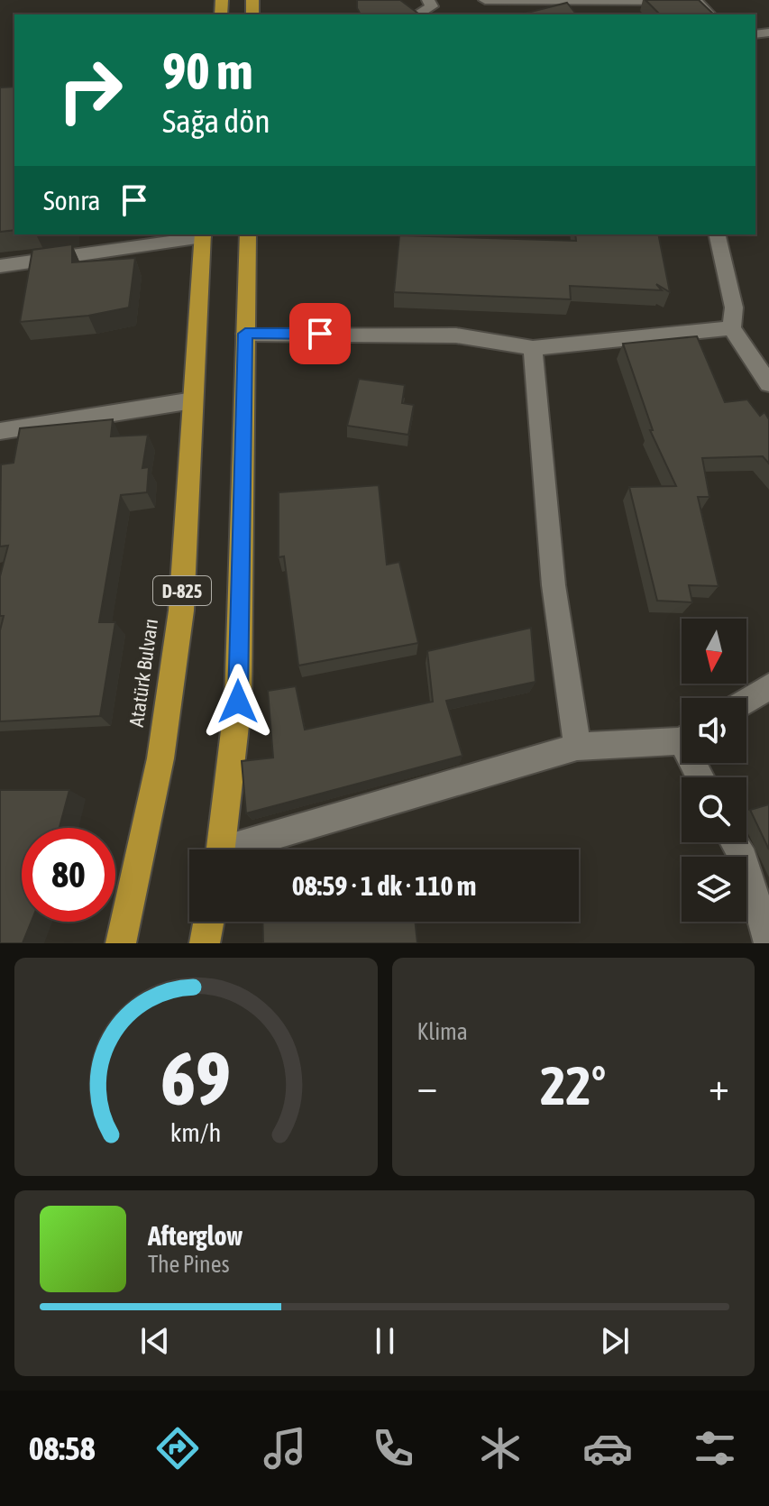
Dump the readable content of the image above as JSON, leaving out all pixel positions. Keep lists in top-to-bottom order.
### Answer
{
  "streets": {
    "highway": ["D-825", "Atatürk Bulvarı"]
  },
  "north": "bottom",
  "page": {
    "turn": ["90 m", "Sağa dön"],
    "then": "Sonra",
    "limit": "80",
    "trip": "08:59 · 1 dk · 110 m",
    "tile": "Klima",
    "heat": ["−", "22°", "+"],
    "song": ["Afterglow", "The Pines"],
    "tabs": "08:58",
    "gauge": ["69", "km/h"]
  }
}
